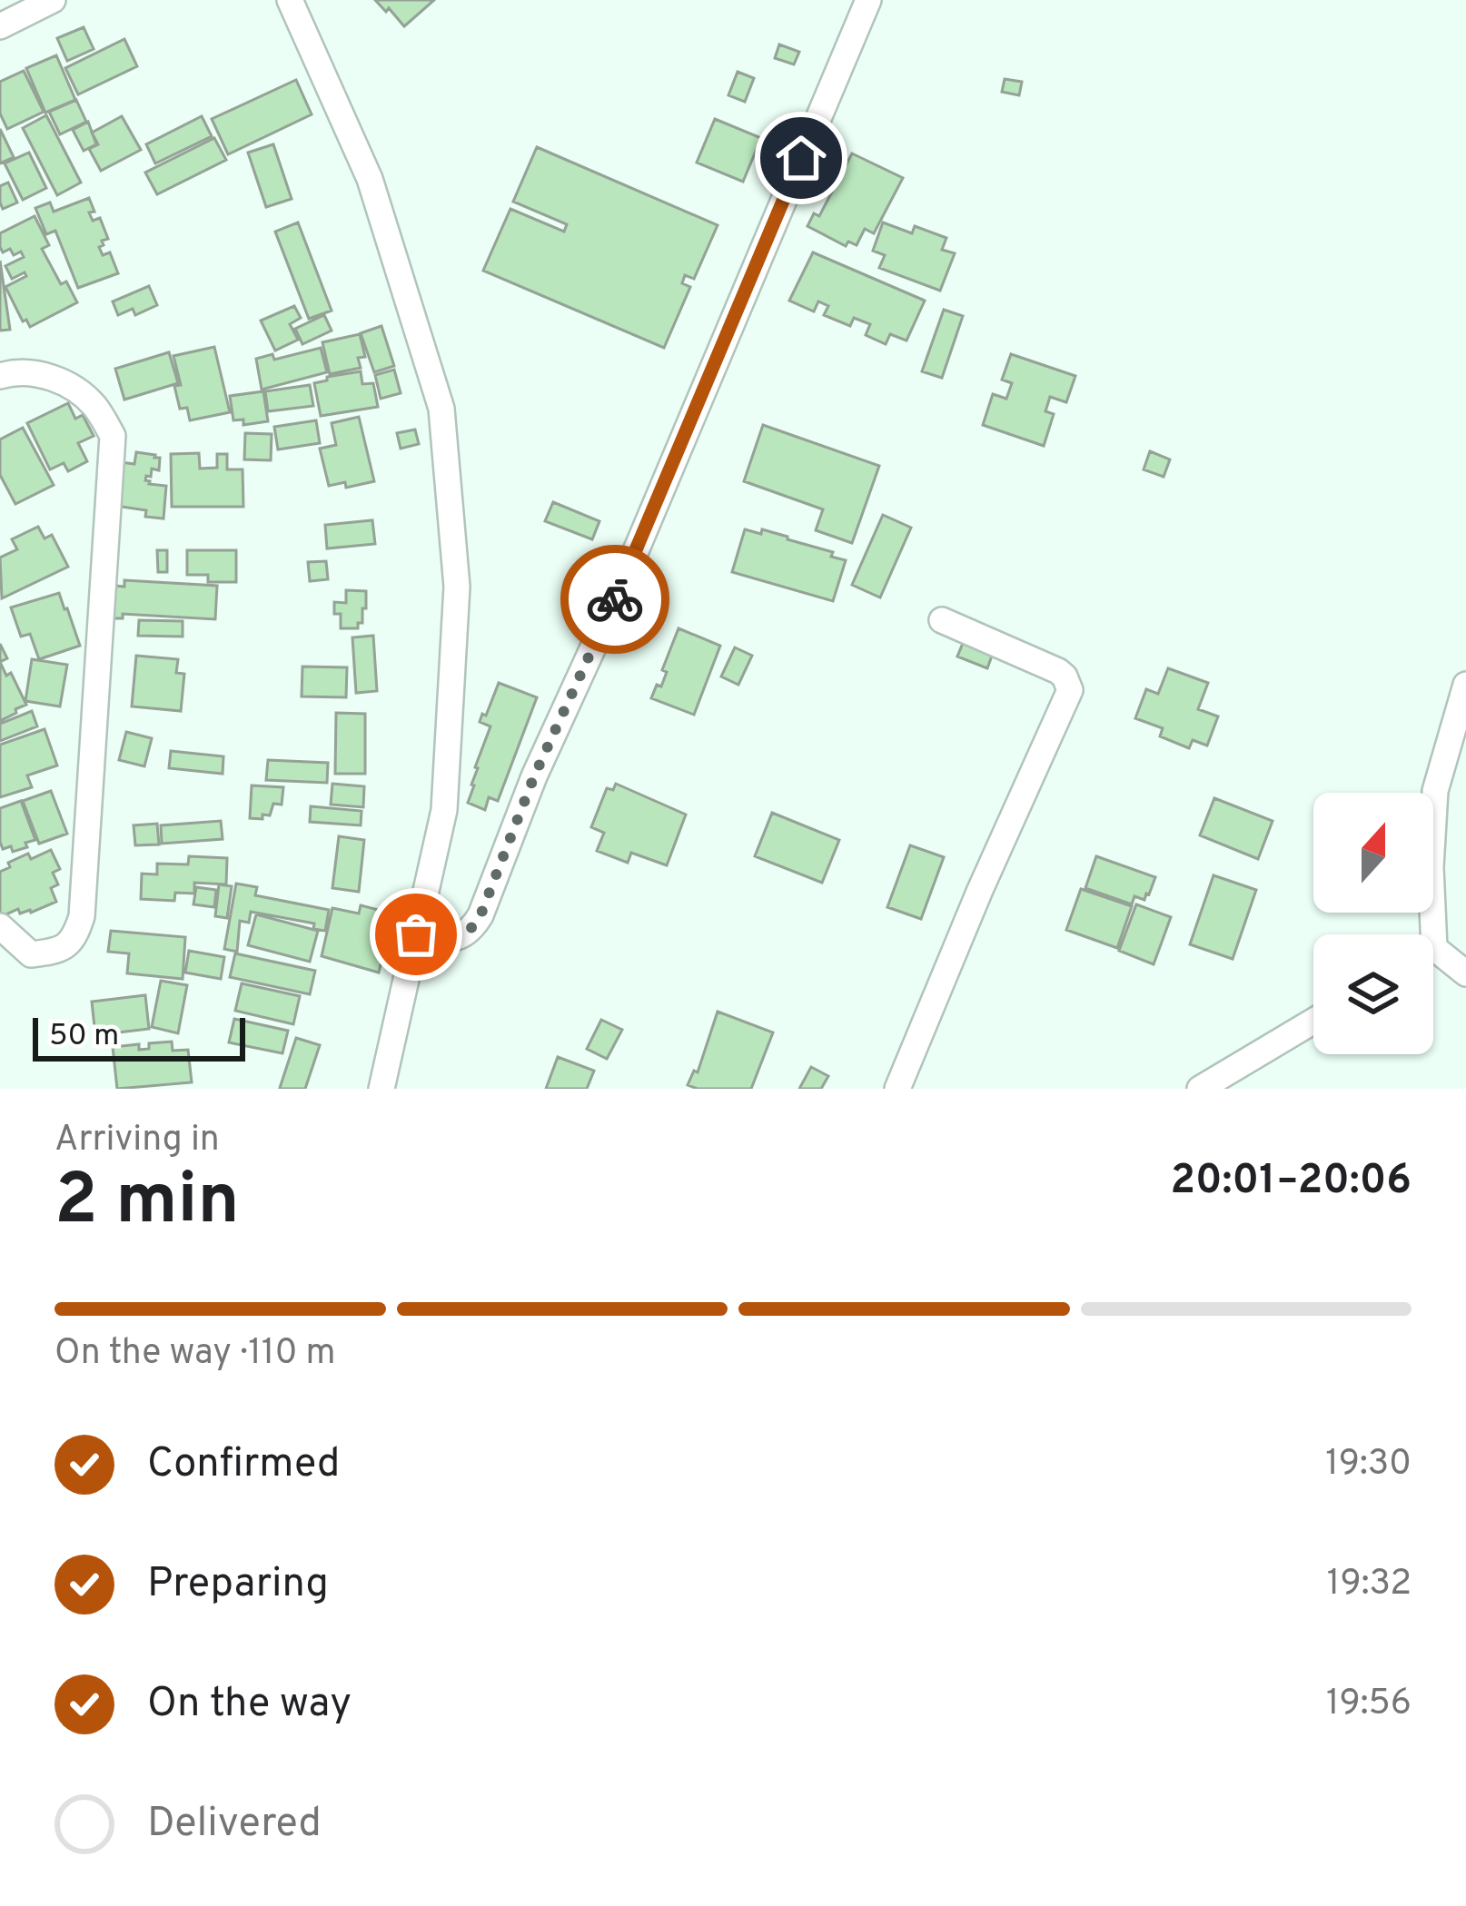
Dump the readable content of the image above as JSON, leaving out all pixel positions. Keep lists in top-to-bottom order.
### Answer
{
  "scale_bar": "50 m",
  "north": "top",
  "page": {
    "scale": "50 m",
    "heading": ["2 min", "Arriving in", "20:01–20:06"],
    "bar": "On the way · 110 m",
    "list": [
      ["Confirmed", "19:30"],
      ["Preparing", "19:32"],
      ["On the way", "19:56"],
      "Delivered"
    ]
  }
}
